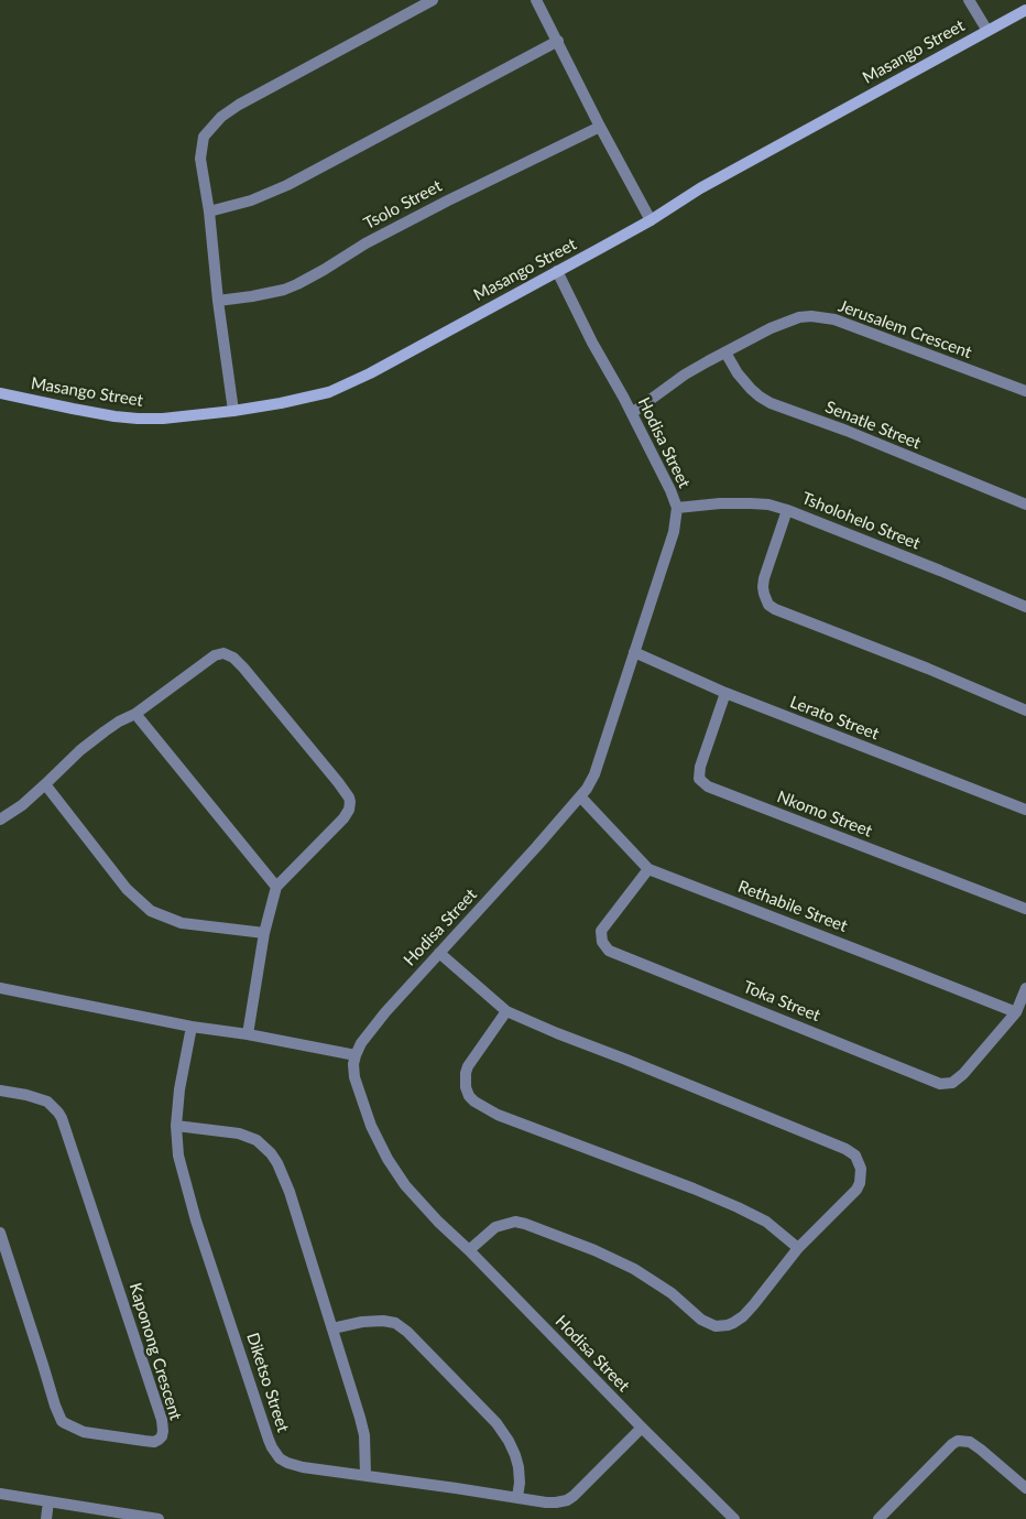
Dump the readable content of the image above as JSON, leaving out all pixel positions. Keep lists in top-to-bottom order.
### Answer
{
  "streets": {
    "street": [
      "Masango Street",
      "Tsolo Street",
      "Jerusalem Crescent",
      "Senatle Street",
      "Hodisa Street",
      "Tsholohelo Street",
      "Lerato Street",
      "Nkomo Street",
      "Rethabile Street",
      "Toka Street",
      "Kaponong Crescent",
      "Diketso Street"
    ]
  },
  "crossings": [
    ["Masango Street", "Hodisa Street"],
    ["Jerusalem Crescent", "Senatle Street"],
    ["Jerusalem Crescent", "Hodisa Street"],
    ["Hodisa Street", "Tsholohelo Street"],
    ["Hodisa Street", "Lerato Street"],
    ["Hodisa Street", "Rethabile Street"],
    ["Hodisa Street", "Diketso Street"],
    ["Lerato Street", "Nkomo Street"],
    ["Rethabile Street", "Toka Street"]
  ]
}
